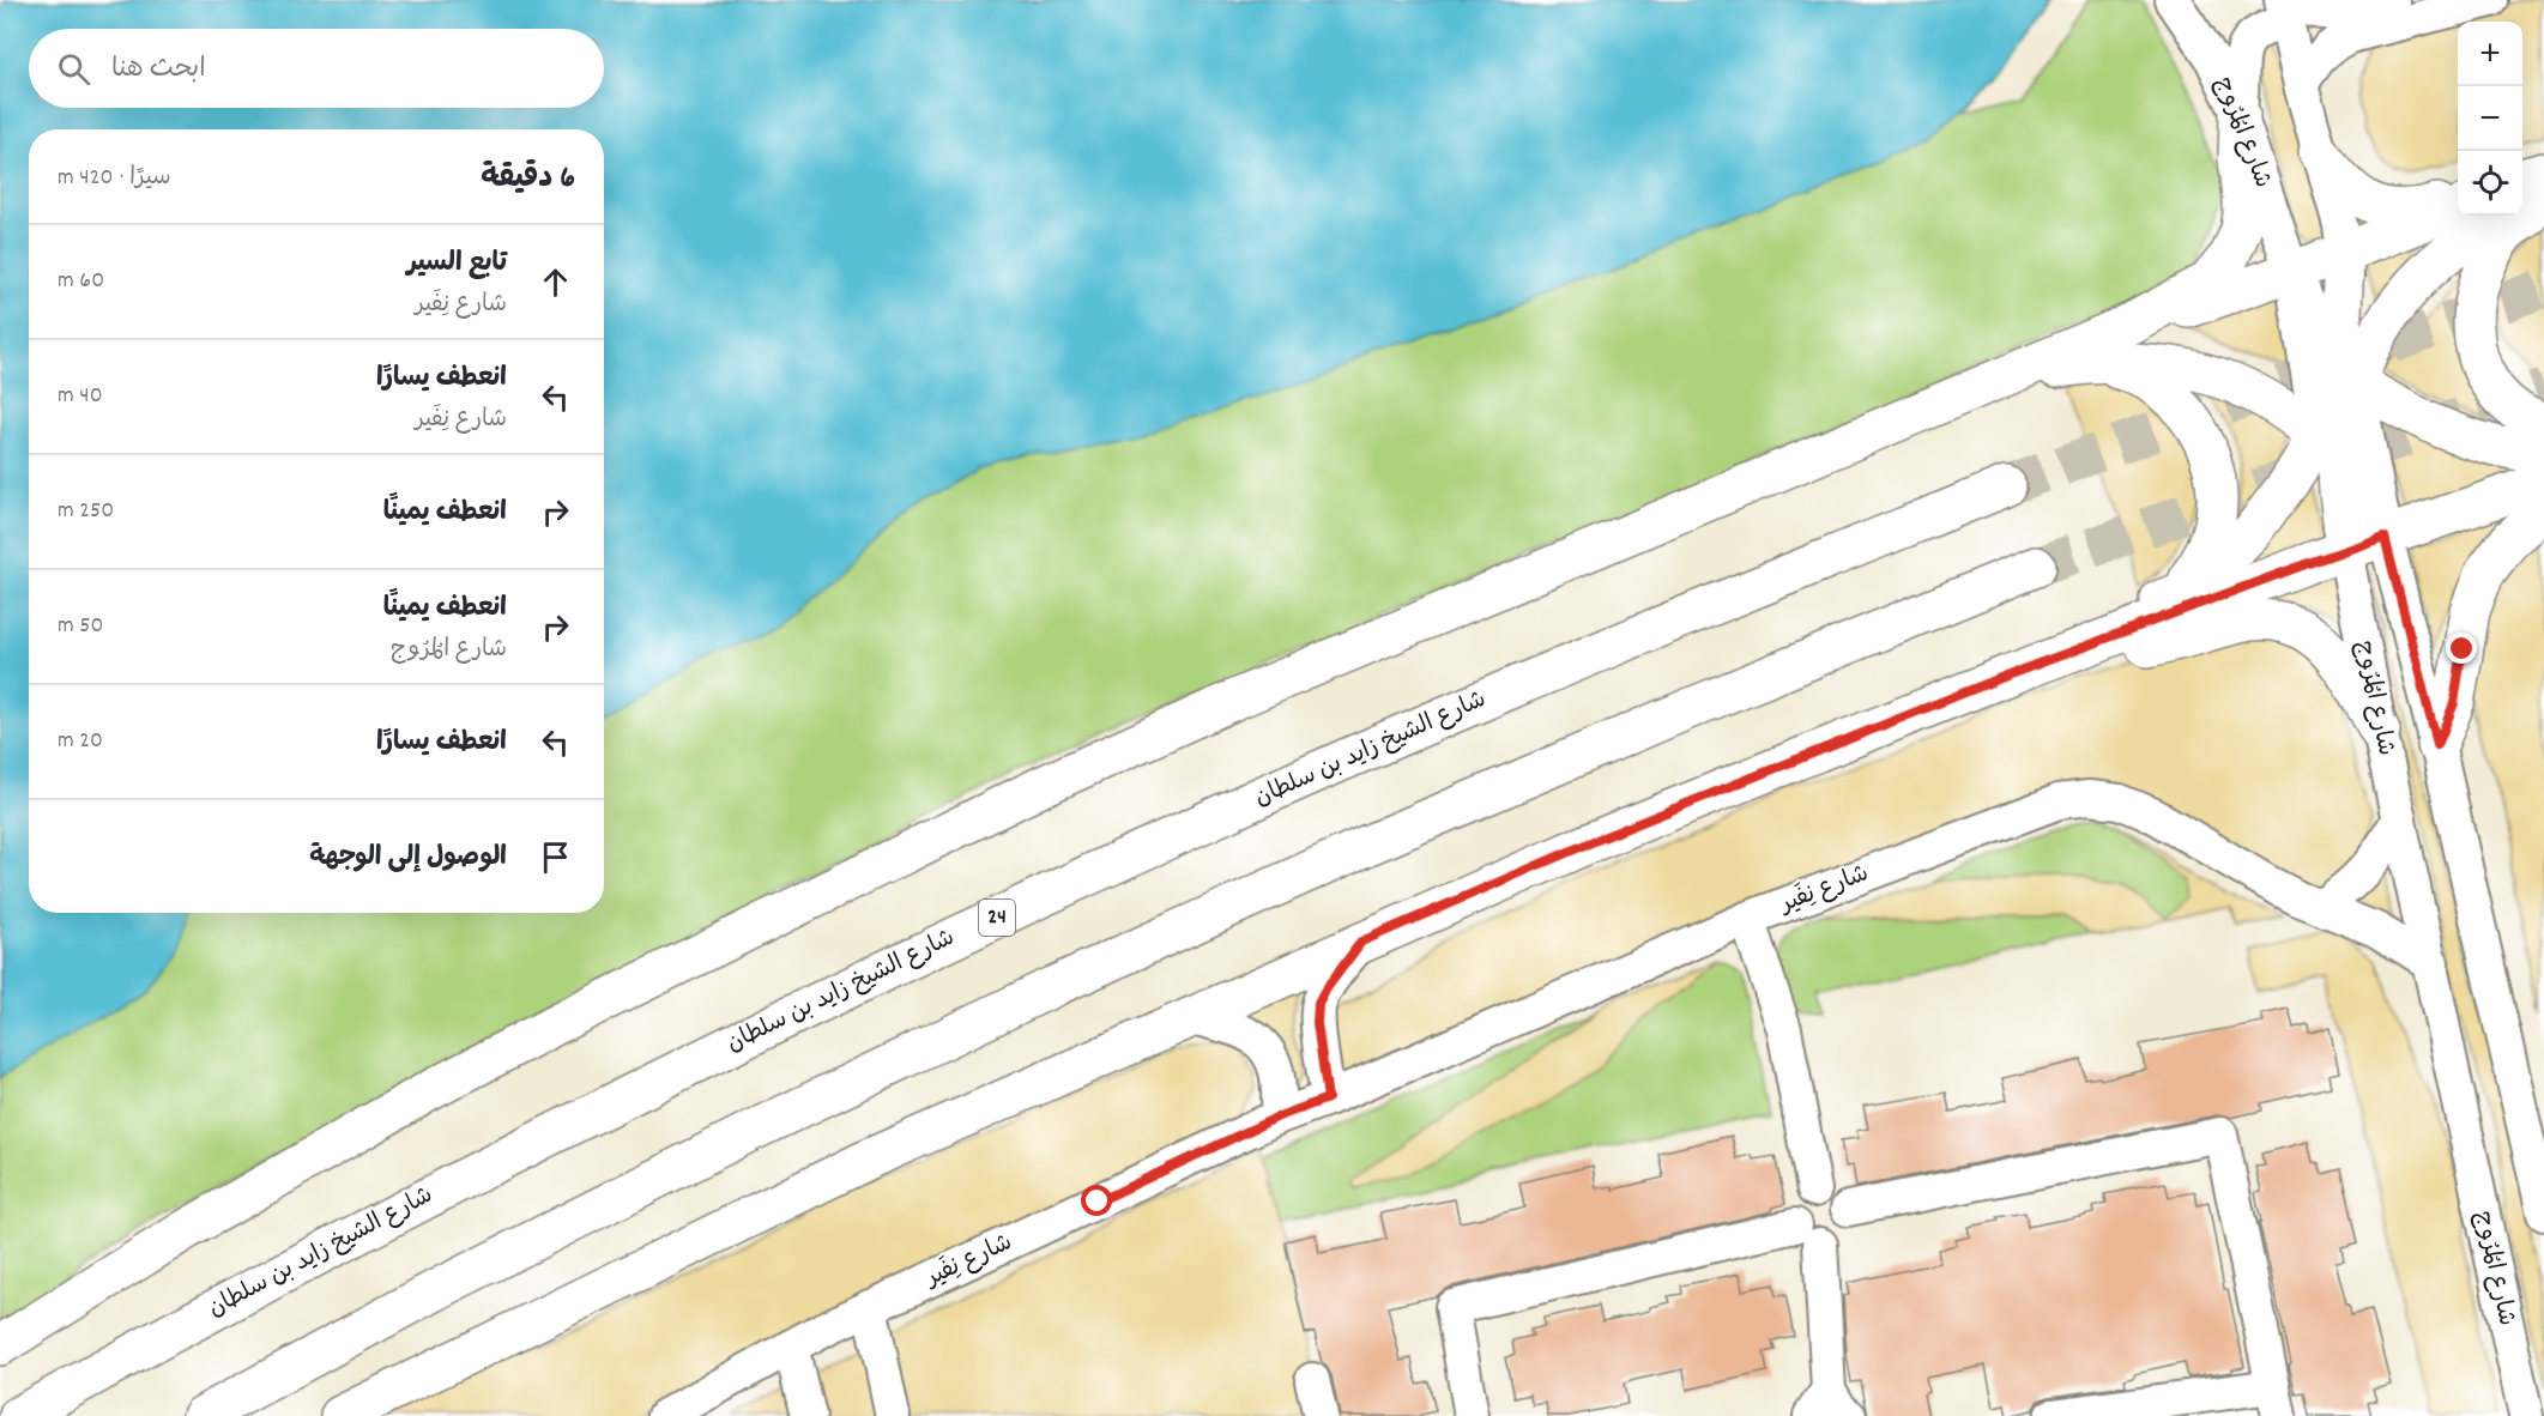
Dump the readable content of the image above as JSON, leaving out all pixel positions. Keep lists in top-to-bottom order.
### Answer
{
  "streets": {
    "main road": ["شارع الشيخ زايد بن سلطان", "24"],
    "street": ["شارع المُرُوج", "شارع نِفَير"]
  },
  "crossings": [
    ["شارع المُرُوج", "شارع نِفَير"]
  ],
  "page": {
    "map_buttons": ["+", "−"],
    "search": "ابحث هنا",
    "heading": ["6 دقيقة", "سيرًا · 420 m"],
    "list": [
      ["تابع السير", "شارع نِفَير", "60 m"],
      ["انعطف يسارًا", "شارع نِفَير", "40 m"],
      ["انعطف يمينًا", "250 m"],
      ["انعطف يمينًا", "شارع المُرُوج", "50 m"],
      ["انعطف يسارًا", "20 m"],
      "الوصول إلى الوجهة"
    ]
  }
}
